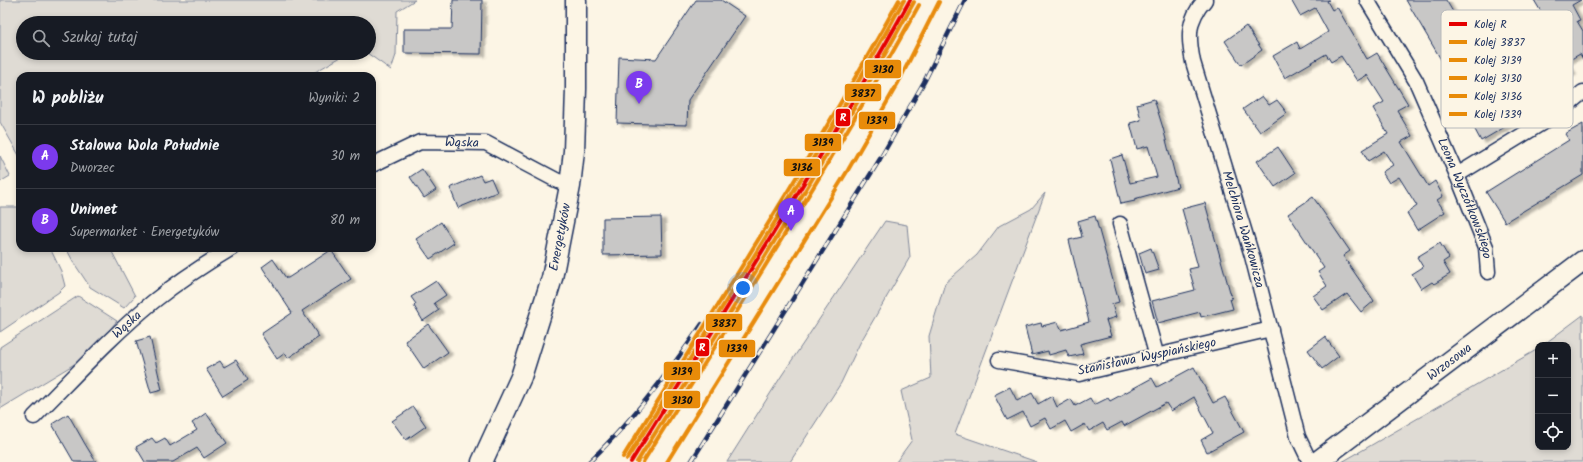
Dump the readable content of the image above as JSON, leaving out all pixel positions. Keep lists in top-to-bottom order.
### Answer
{
  "streets": {
    "main road": ["Energetyków", "Wrzosowa"],
    "street": [
      "Wąska",
      "Leona Wyczółkowskiego",
      "Melchiora Wańkowicza",
      "Stanisława Wyspiańskiego"
    ]
  },
  "crossings": [
    ["Wąska", "Energetyków"],
    ["Melchiora Wańkowicza", "Stanisława Wyspiańskiego"]
  ],
  "lines": [
    "rail line R",
    "rail line 3139",
    "rail line 3136",
    "rail line 3837",
    "rail line 1339",
    "rail line 3130"
  ],
  "legend": [
    "Kolej R",
    "Kolej 3837",
    "Kolej 3139",
    "Kolej 3130",
    "Kolej 3136",
    "Kolej 1339"
  ],
  "page": {
    "search": "Szukaj tutaj",
    "pins": ["B", "A"],
    "heading": ["W pobliżu", "Wyniki: 2"],
    "list": [
      {
        "mark": "A",
        "name": "Stalowa Wola Południe",
        "note": "Dworzec",
        "value": "30 m"
      },
      {
        "mark": "B",
        "name": "Unimet",
        "note": "Supermarket · Energetyków",
        "value": "80 m"
      }
    ],
    "map_buttons": ["+", "−"]
  }
}
